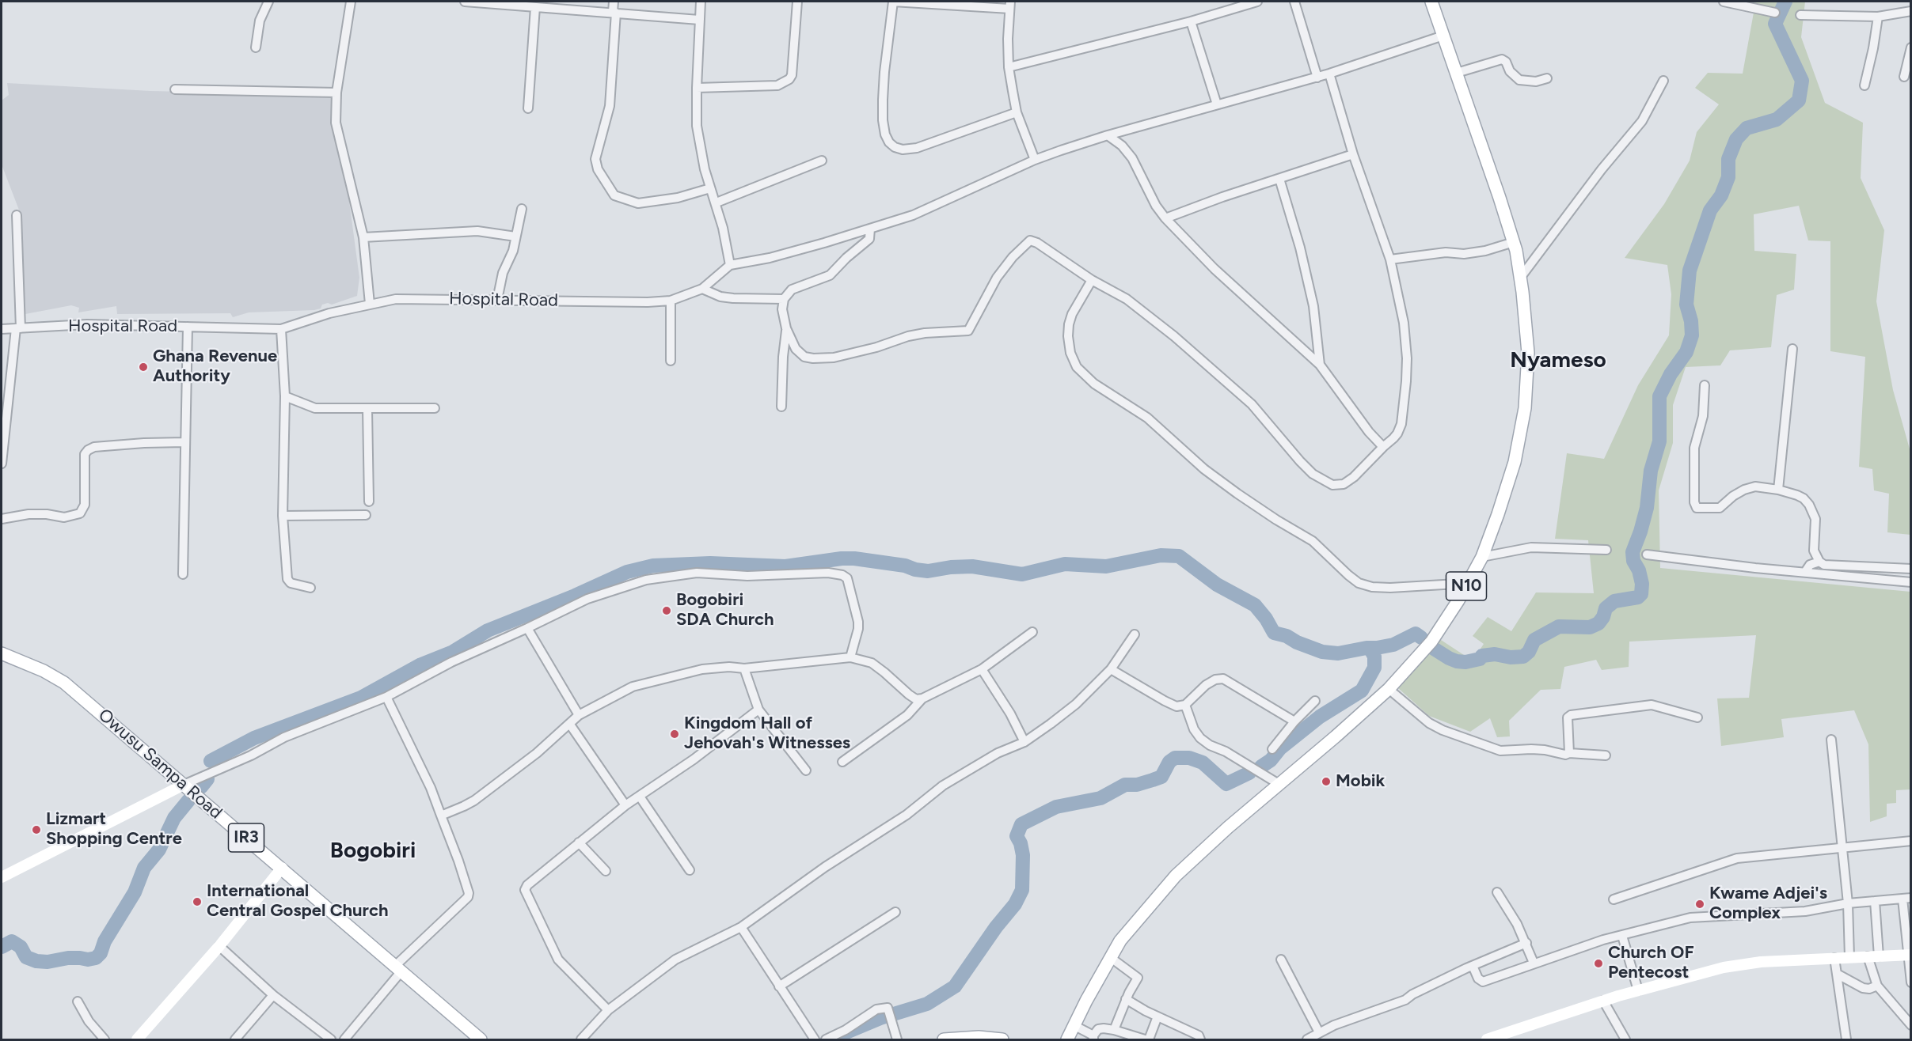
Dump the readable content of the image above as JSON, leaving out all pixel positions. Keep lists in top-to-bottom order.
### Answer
{
  "streets": {
    "main road": ["N10", "Owusu Sampa Road", "IR3"],
    "street": ["Hospital Road"]
  },
  "districts": ["Nyameso", "Bogobiri"],
  "places": [
    "Ghana Revenue Authority",
    "Bogobiri SDA Church",
    "Kingdom Hall of Jehovah's Witnesses",
    "Mobik",
    "Lizmart Shopping Centre",
    "International Central Gospel Church",
    "Kwame Adjei's Complex",
    "Church OF Pentecost"
  ]
}
